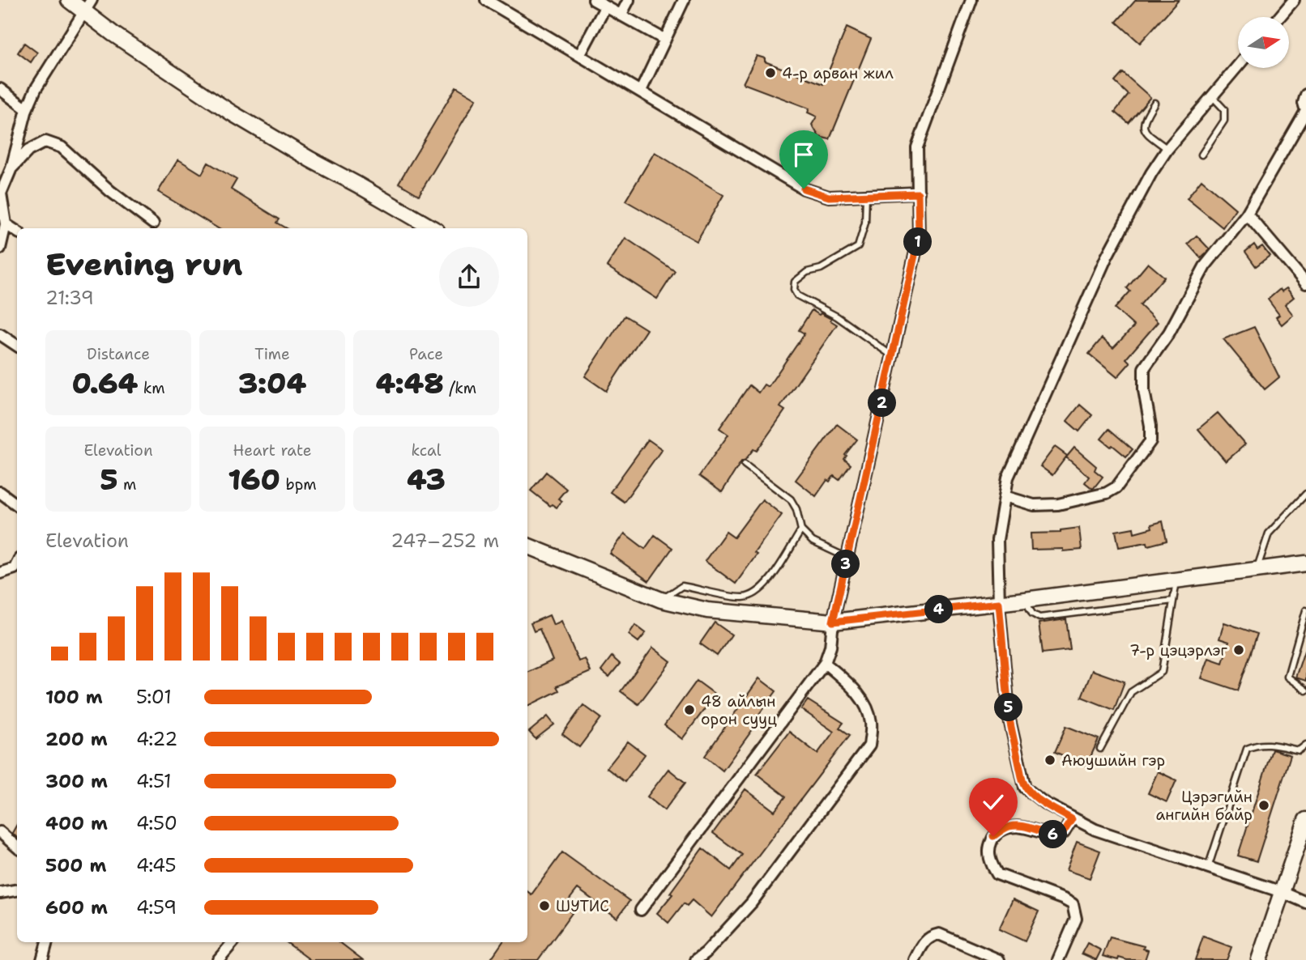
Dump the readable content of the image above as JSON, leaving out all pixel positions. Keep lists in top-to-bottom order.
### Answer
{
  "places": [
    "4-р арван жил",
    "7-р цэцэрлэг",
    "48 айлын орон сууц",
    "Аюушийн гэр",
    "Цэрэгийн ангийн байр",
    "ШУТИС"
  ],
  "north": "right",
  "page": {
    "pins": [
      "1",
      "2",
      "3",
      "4",
      "5",
      "6"
    ],
    "heading": ["Evening run", "21:39"],
    "stats": [
      ["Distance", "0.64 km"],
      ["Time", "3:04"],
      ["Pace", "4:48 /km"],
      ["Elevation", "5 m"],
      ["Heart rate", "160 bpm"],
      ["kcal", "43"]
    ],
    "chart": ["Elevation", "247–252 m"],
    "list": [
      {
        "name": "100 m",
        "note": "5:01"
      },
      {
        "name": "200 m",
        "note": "4:22"
      },
      {
        "name": "300 m",
        "note": "4:51"
      },
      {
        "name": "400 m",
        "note": "4:50"
      },
      {
        "name": "500 m",
        "note": "4:45"
      },
      {
        "name": "600 m",
        "note": "4:59"
      }
    ]
  }
}
